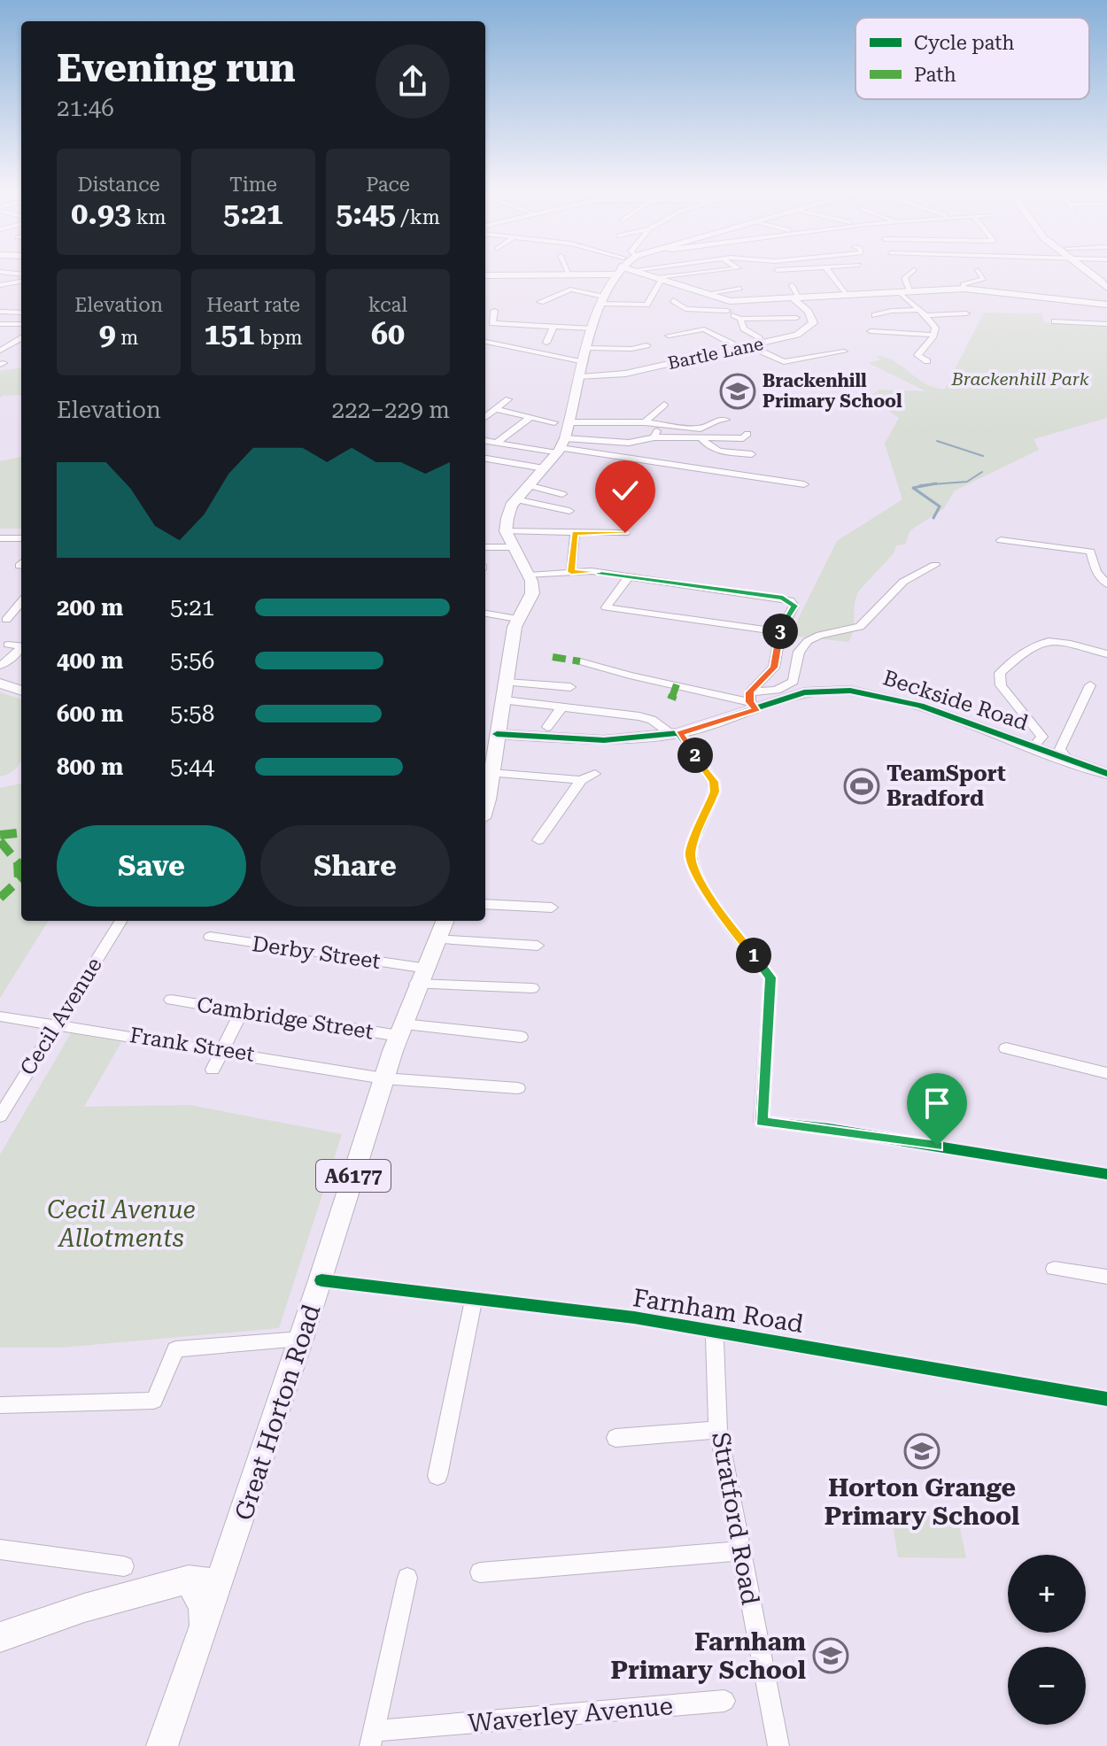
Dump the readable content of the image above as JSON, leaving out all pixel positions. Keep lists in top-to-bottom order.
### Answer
{
  "streets": {
    "main road": ["A6177", "Great Horton Road"],
    "street": [
      "Bartle Lane",
      "Beckside Road",
      "Derby Street",
      "Cecil Avenue",
      "Cambridge Street",
      "Frank Street",
      "Farnham Road",
      "Stratford Road",
      "Waverley Avenue"
    ]
  },
  "crossings": [
    ["Derby Street", "Great Horton Road"],
    ["Cecil Avenue", "Frank Street"],
    ["Cambridge Street", "Great Horton Road"],
    ["Frank Street", "Great Horton Road"],
    ["Farnham Road", "Great Horton Road"],
    ["Farnham Road", "Stratford Road"]
  ],
  "parks": ["Brackenhill Park", "Cecil Avenue Allotments"],
  "places": {
    "school or university": ["Brackenhill Primary School", "Horton Grange Primary School", "Farnham Primary School"],
    "sports": ["TeamSport Bradford"]
  },
  "legend": ["Cycle path", "Path"],
  "page": {
    "heading": ["Evening run", "21:46"],
    "stats": [
      ["Distance", "0.93 km"],
      ["Time", "5:21"],
      ["Pace", "5:45 /km"],
      ["Elevation", "9 m"],
      ["Heart rate", "151 bpm"],
      ["kcal", "60"]
    ],
    "chart": ["Elevation", "222–229 m"],
    "list": [
      {
        "name": "200 m",
        "note": "5:21"
      },
      {
        "name": "400 m",
        "note": "5:56"
      },
      {
        "name": "600 m",
        "note": "5:58"
      },
      {
        "name": "800 m",
        "note": "5:44"
      }
    ],
    "pins": ["3", "2", "1"],
    "buttons": ["Save", "Share"],
    "map_buttons": ["+", "−"]
  }
}
